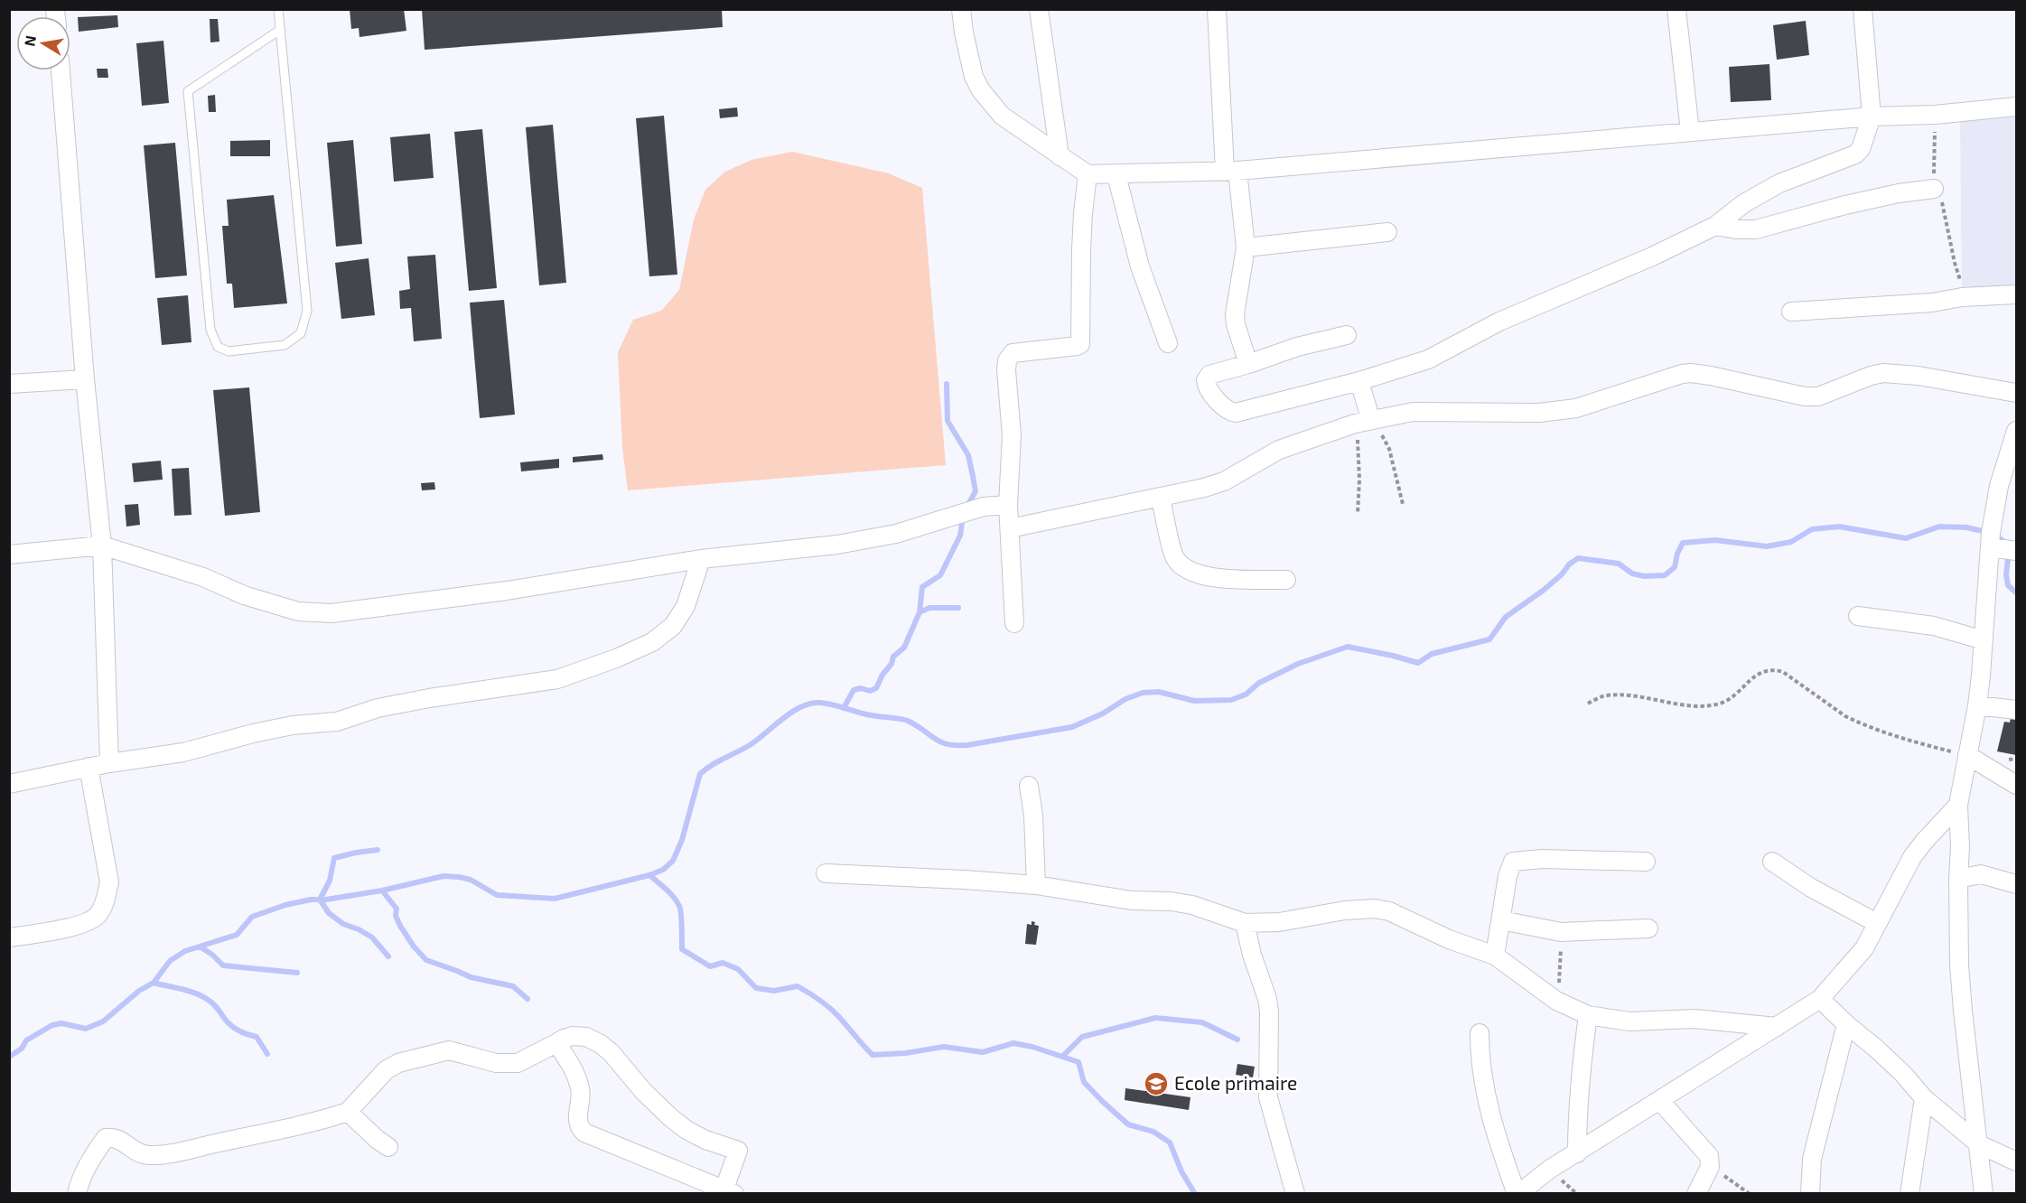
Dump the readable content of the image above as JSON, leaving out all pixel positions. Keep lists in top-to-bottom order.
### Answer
{
  "places": {
    "school or university": ["Ecole primaire"]
  },
  "north": "left"
}
